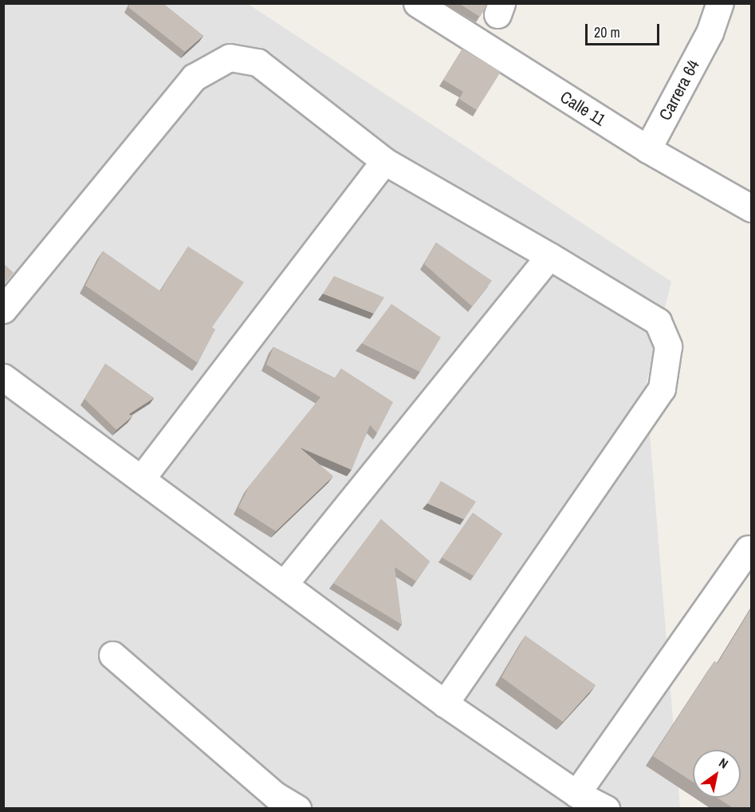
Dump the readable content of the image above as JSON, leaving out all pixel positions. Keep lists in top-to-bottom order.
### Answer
{
  "streets": {
    "street": ["Carrera 64", "Calle 11"]
  },
  "crossings": [
    ["Carrera 64", "Calle 11"]
  ],
  "scale_bar": "20 m",
  "north": "top right"
}
